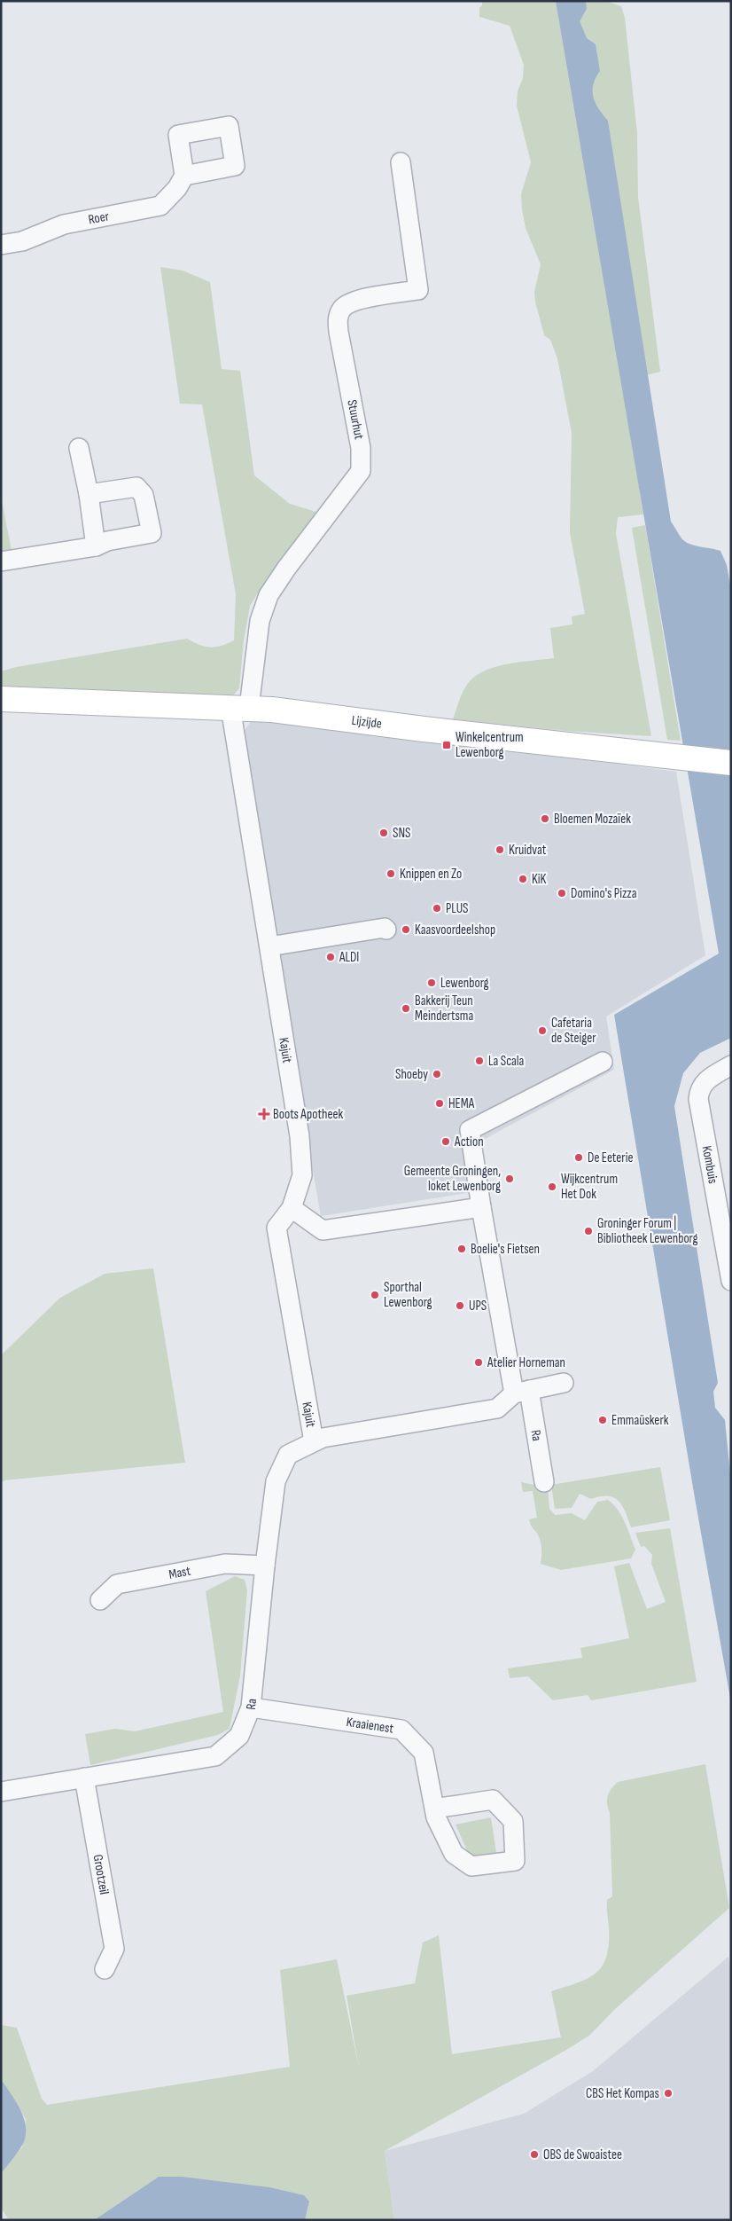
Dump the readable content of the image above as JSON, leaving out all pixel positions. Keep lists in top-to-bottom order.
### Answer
{
  "streets": {
    "street": [
      "Roer",
      "Stuurhut",
      "Lijzijde",
      "Kajuit",
      "Kombuis",
      "Ra",
      "Mast",
      "Kraaienest",
      "Grootzeil"
    ]
  },
  "crossings": [
    ["Stuurhut", "Lijzijde"],
    ["Stuurhut", "Kajuit"],
    ["Lijzijde", "Kajuit"],
    ["Kajuit", "Ra"],
    ["Ra", "Mast"],
    ["Ra", "Kraaienest"],
    ["Ra", "Grootzeil"]
  ],
  "places": {
    "transit": ["Winkelcentrum Lewenborg"],
    "other": [
      "Bloemen Mozaïek",
      "SNS",
      "Kruidvat",
      "Knippen en Zo",
      "KiK",
      "Domino's Pizza",
      "PLUS",
      "Kaasvoordeelshop",
      "ALDI",
      "Lewenborg",
      "Bakkerij Teun Meindertsma",
      "Cafetaria de Steiger",
      "La Scala",
      "Shoeby",
      "HEMA",
      "Action",
      "De Eeterie",
      "Gemeente Groningen, loket Lewenborg",
      "Wijkcentrum Het Dok",
      "Groninger Forum | Bibliotheek Lewenborg",
      "Boelie's Fietsen",
      "Sporthal Lewenborg",
      "UPS",
      "Atelier Horneman",
      "Emmaüskerk",
      "CBS Het Kompas",
      "OBS de Swoaistee"
    ],
    "health": ["Boots Apotheek"]
  }
}
